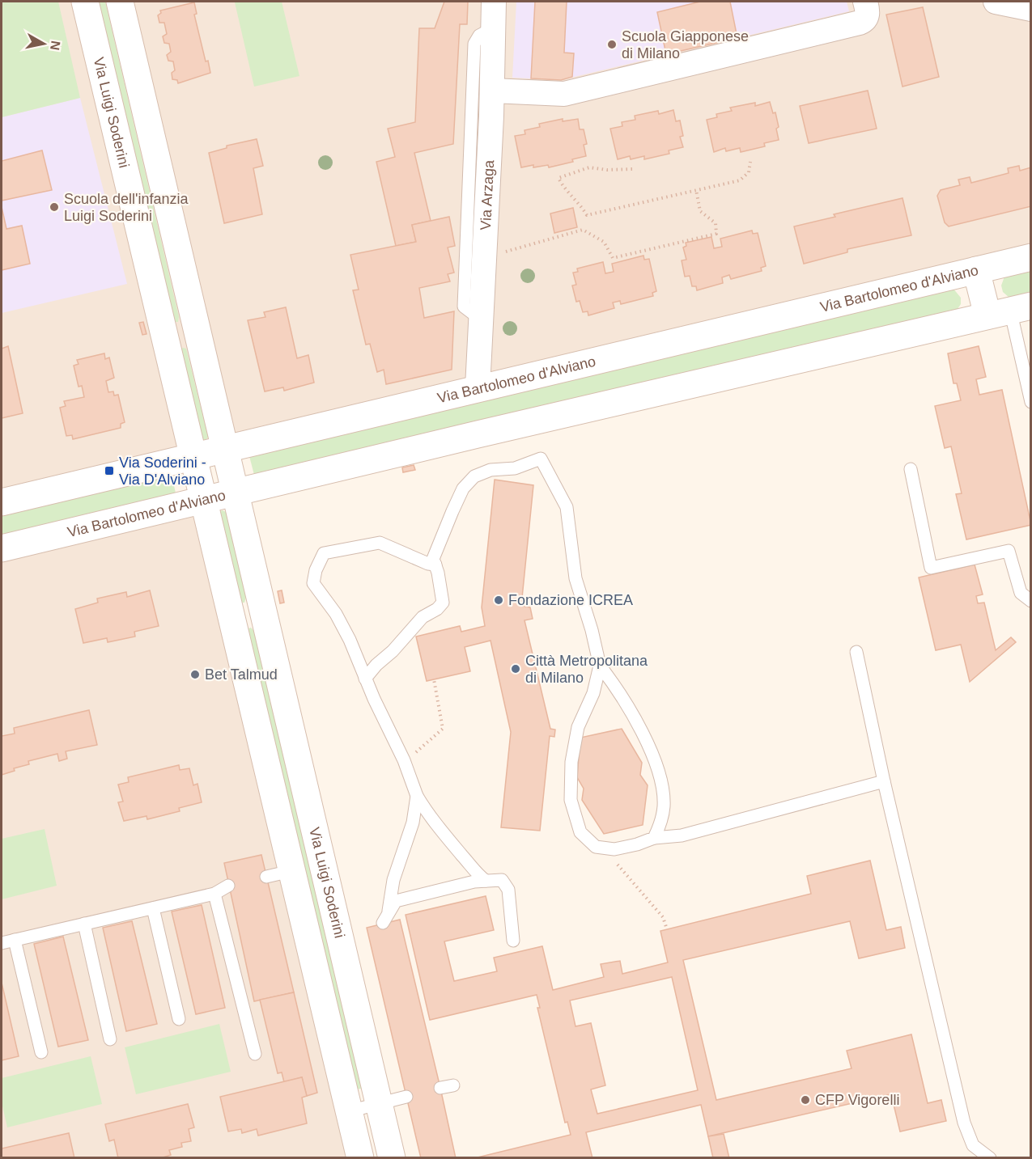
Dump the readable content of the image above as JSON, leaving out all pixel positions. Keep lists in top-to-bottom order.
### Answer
{
  "streets": {
    "street": ["Via Luigi Soderini", "Via Arzaga", "Via Bartolomeo d'Alviano"]
  },
  "crossings": [
    ["Via Luigi Soderini", "Via Bartolomeo d'Alviano"],
    ["Via Arzaga", "Via Bartolomeo d'Alviano"]
  ],
  "places": {
    "other": [
      "Scuola Giapponese di Milano",
      "Scuola dell'infanzia Luigi Soderini",
      "Fondazione ICREA",
      "Città Metropolitana di Milano",
      "Bet Talmud",
      "CFP Vigorelli"
    ],
    "transit": ["Via Soderini - Via D'Alviano"]
  },
  "north": "right"
}
